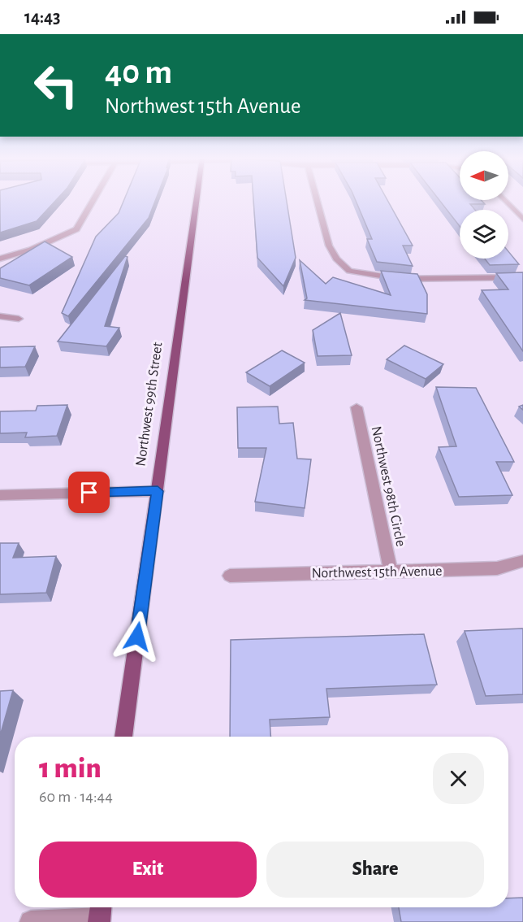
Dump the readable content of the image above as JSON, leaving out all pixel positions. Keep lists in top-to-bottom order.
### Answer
{
  "streets": {
    "main road": ["Northwest 99th Street"],
    "street": ["Northwest 98th Circle", "Northwest 15th Avenue"]
  },
  "crossings": [
    ["Northwest 98th Circle", "Northwest 15th Avenue"]
  ],
  "north": "left",
  "page": {
    "status": "14:43",
    "turn": ["40 m", "Northwest 15th Avenue"],
    "heading": ["1 min", "60 m · 14:44"],
    "buttons": ["Exit", "Share"]
  }
}
